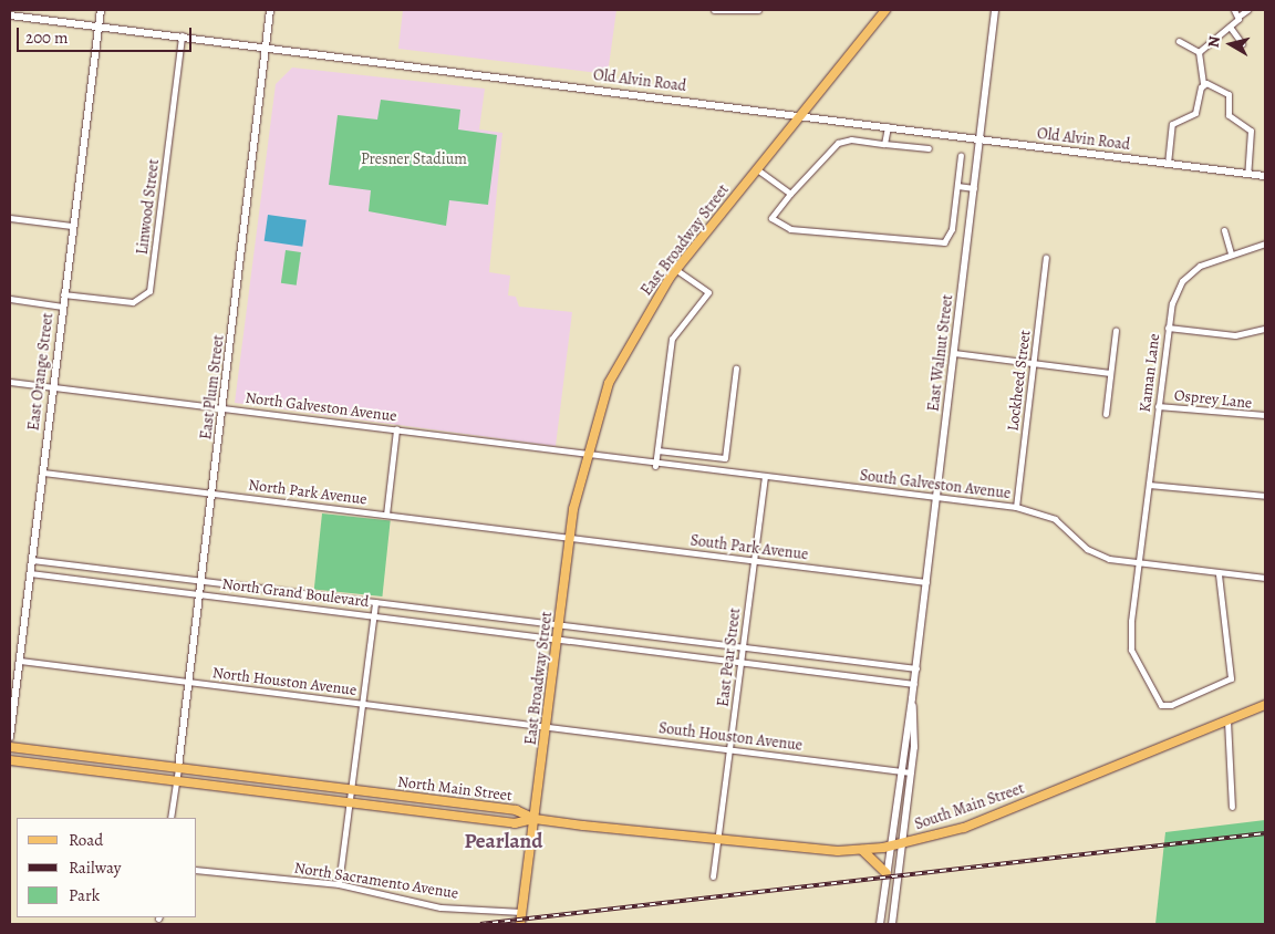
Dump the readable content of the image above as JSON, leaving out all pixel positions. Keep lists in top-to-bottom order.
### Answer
{
  "streets": {
    "main road": ["East Broadway Street", "North Main Street", "South Main Street"],
    "street": [
      "Old Alvin Road",
      "Linwood Street",
      "East Walnut Street",
      "East Orange Street",
      "Kaman Lane",
      "Lockheed Street",
      "East Plum Street",
      "Osprey Lane",
      "North Galveston Avenue",
      "South Galveston Avenue",
      "North Park Avenue",
      "South Park Avenue",
      "North Grand Boulevard",
      "East Pear Street",
      "North Houston Avenue",
      "South Houston Avenue",
      "North Sacramento Avenue"
    ]
  },
  "crossings": [
    ["Old Alvin Road", "Linwood Street"],
    ["Old Alvin Road", "East Broadway Street"],
    ["Old Alvin Road", "East Walnut Street"],
    ["Old Alvin Road", "East Orange Street"],
    ["Old Alvin Road", "East Plum Street"],
    ["Linwood Street", "East Orange Street"],
    ["East Broadway Street", "North Galveston Avenue"],
    ["East Broadway Street", "South Galveston Avenue"],
    ["East Broadway Street", "North Park Avenue"],
    ["East Broadway Street", "South Park Avenue"],
    ["East Broadway Street", "North Grand Boulevard"],
    ["East Broadway Street", "North Houston Avenue"],
    ["East Broadway Street", "South Houston Avenue"],
    ["East Broadway Street", "North Main Street"],
    ["East Broadway Street", "South Main Street"],
    ["East Broadway Street", "North Sacramento Avenue"],
    ["East Walnut Street", "South Galveston Avenue"],
    ["East Walnut Street", "South Park Avenue"],
    ["East Walnut Street", "North Grand Boulevard"],
    ["East Walnut Street", "South Houston Avenue"],
    ["East Walnut Street", "South Main Street"],
    ["East Orange Street", "North Galveston Avenue"],
    ["East Orange Street", "North Park Avenue"],
    ["East Orange Street", "North Grand Boulevard"],
    ["East Orange Street", "North Houston Avenue"],
    ["Kaman Lane", "Osprey Lane"],
    ["Kaman Lane", "South Galveston Avenue"],
    ["Lockheed Street", "South Galveston Avenue"],
    ["East Plum Street", "North Galveston Avenue"],
    ["East Plum Street", "North Park Avenue"],
    ["East Plum Street", "North Grand Boulevard"],
    ["East Plum Street", "North Houston Avenue"],
    ["East Plum Street", "North Main Street"],
    ["North Galveston Avenue", "South Galveston Avenue"],
    ["South Galveston Avenue", "East Pear Street"],
    ["North Park Avenue", "South Park Avenue"],
    ["South Park Avenue", "East Pear Street"],
    ["North Grand Boulevard", "East Pear Street"],
    ["East Pear Street", "South Houston Avenue"],
    ["East Pear Street", "South Main Street"],
    ["North Houston Avenue", "South Houston Avenue"],
    ["North Main Street", "South Main Street"]
  ],
  "districts": ["Pearland"],
  "parks": ["Presner Stadium"],
  "legend": ["Road", "Railway", "Park"],
  "scale_bar": "200 m",
  "north": "left"
}
